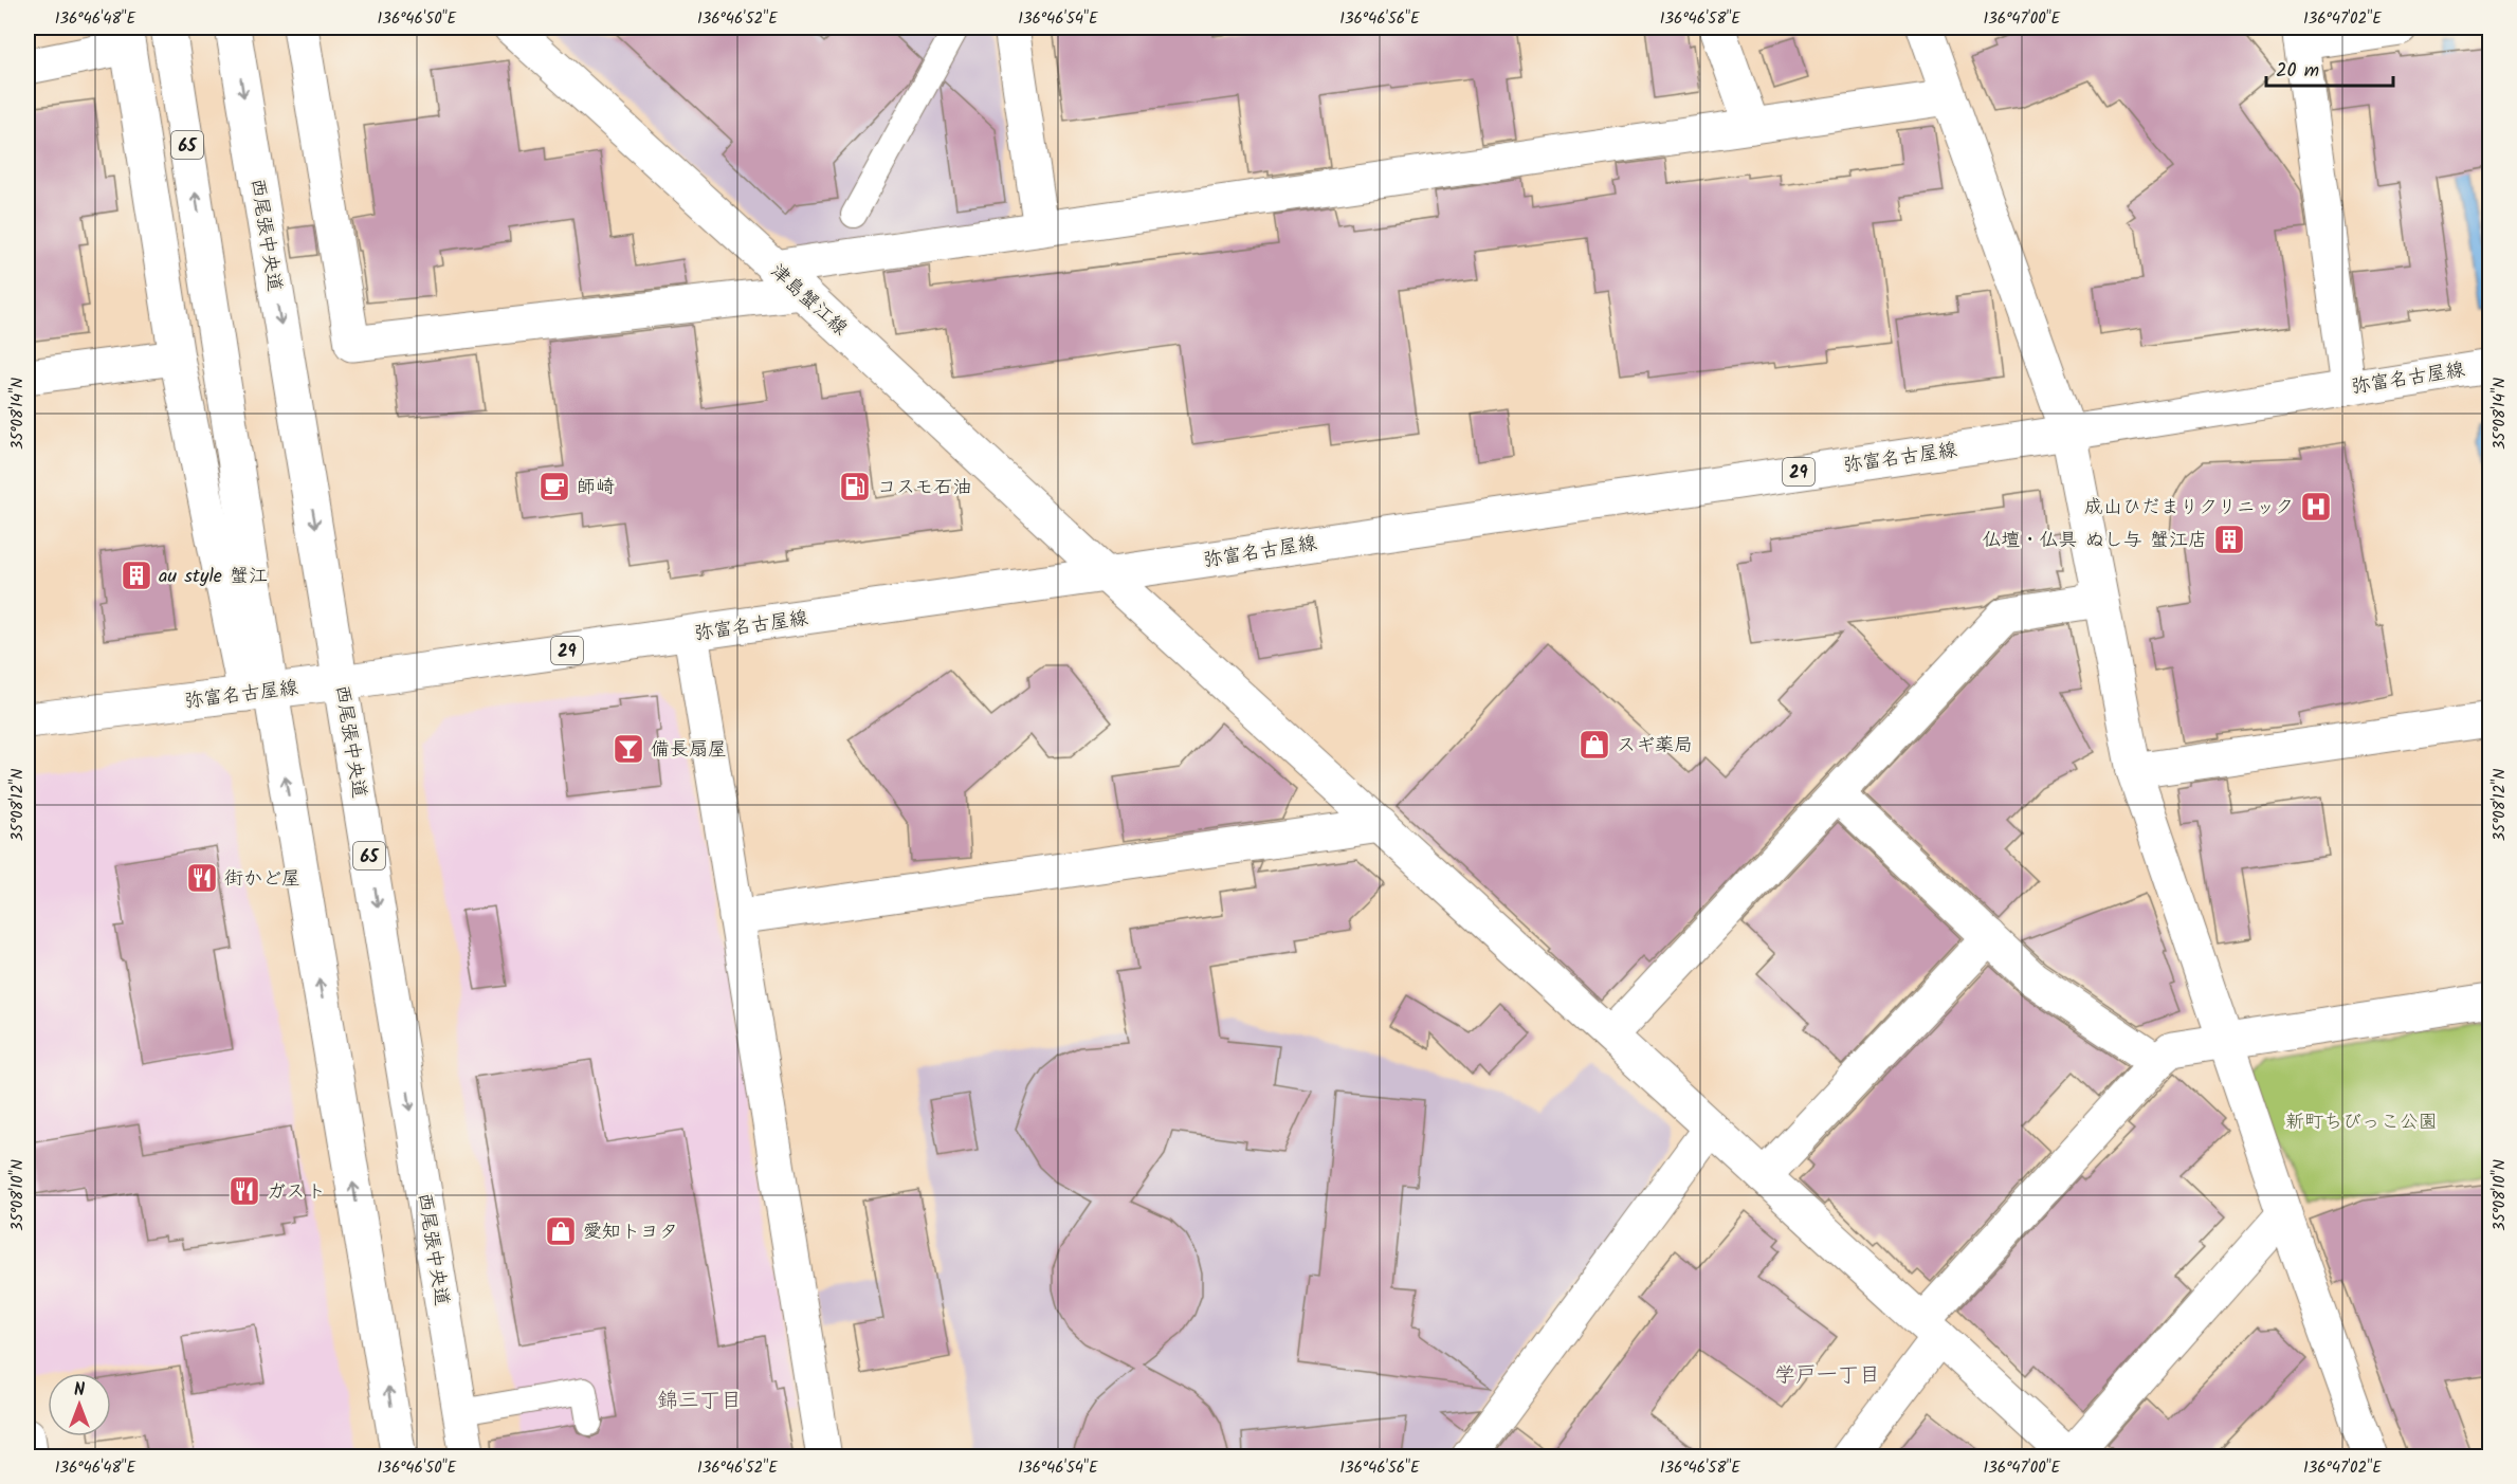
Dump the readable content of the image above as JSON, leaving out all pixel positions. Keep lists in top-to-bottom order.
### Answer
{
  "streets": {
    "street": [
      "65",
      "西尾張中央道",
      "津島蟹江線",
      "弥富名古屋線",
      "29"
    ]
  },
  "crossings": [
    ["65", "弥富名古屋線"],
    ["西尾張中央道", "弥富名古屋線"],
    ["津島蟹江線", "弥富名古屋線"]
  ],
  "districts": ["学戸一丁目", "錦三丁目"],
  "parks": ["新町ちびっこ公園"],
  "places": {
    "cafe": ["師崎"],
    "fuel station": ["コスモ石油"],
    "hospital": ["成山ひだまりクリニック"],
    "building": ["仏壇・仏具 ぬし与 蟹江店", "au style 蟹江"],
    "shop": ["スギ薬局", "愛知トヨタ"],
    "bar": ["備長扇屋"],
    "restaurant": ["街かど屋", "ガスト"]
  },
  "scale_bar": "20 m",
  "north": "top",
  "coordinates": [
    "136°46'48\"E",
    "136°46'50\"E",
    "136°46'52\"E",
    "136°46'54\"E",
    "136°46'56\"E",
    "136°46'58\"E",
    "136°47'00\"E",
    "136°47'02\"E",
    "35°08'14\"N",
    "35°08'12\"N",
    "35°08'10\"N"
  ]
}
